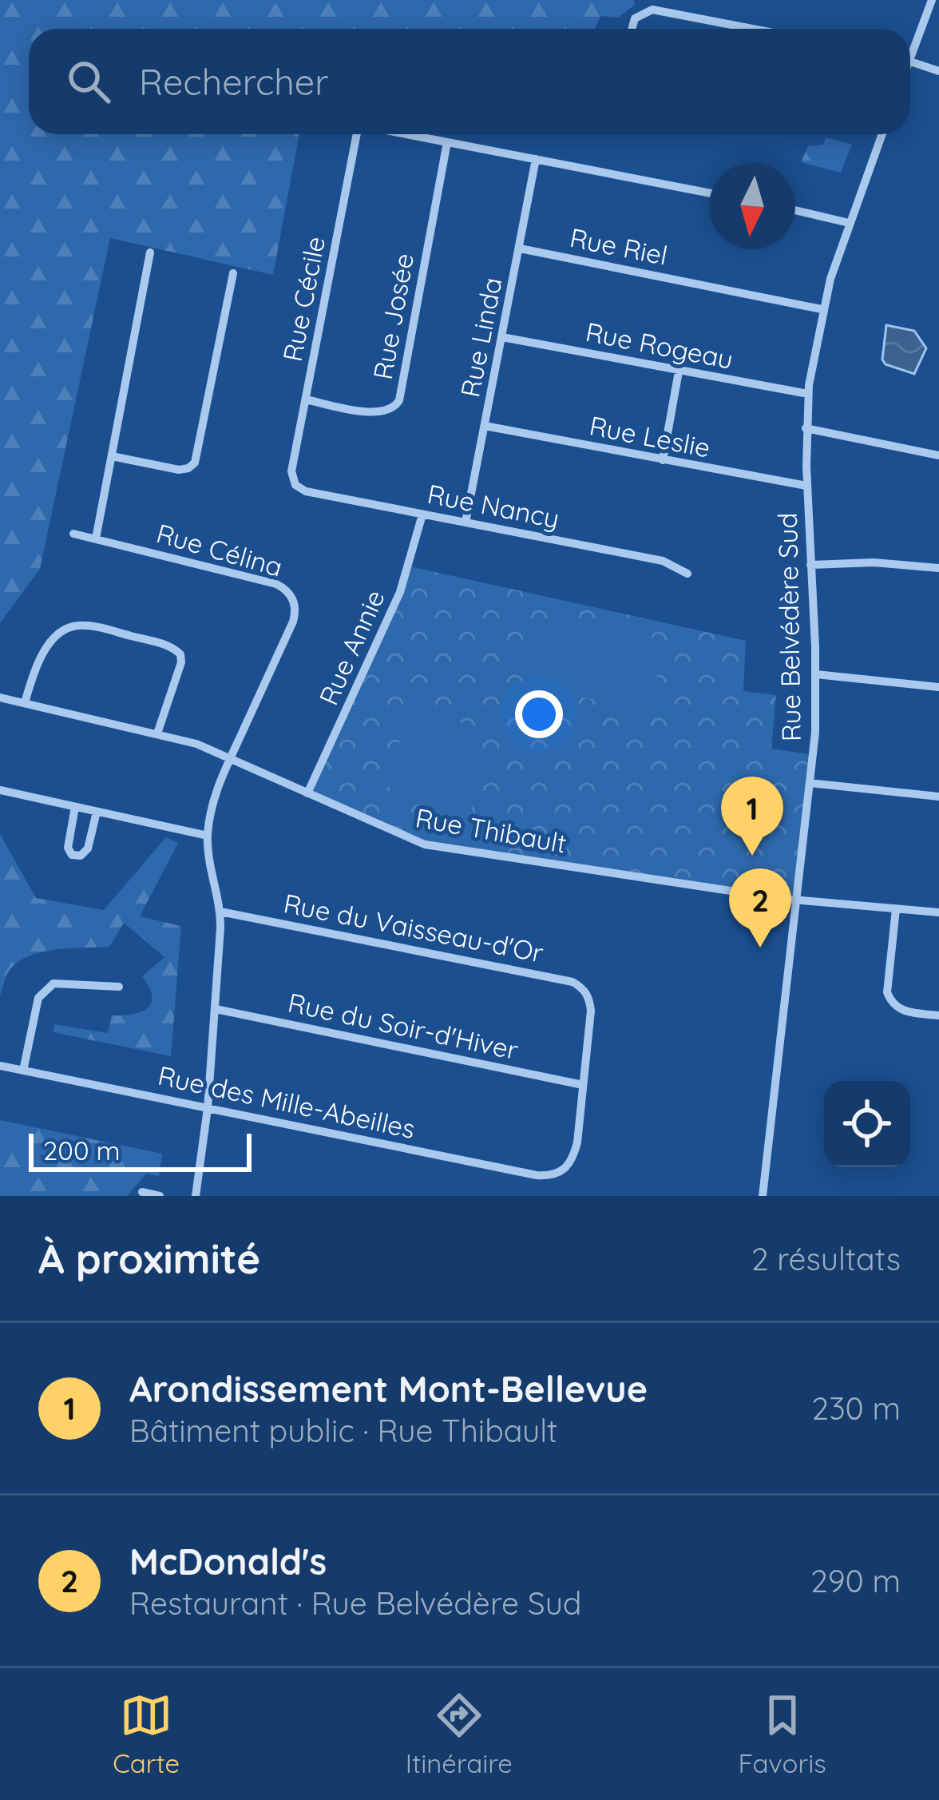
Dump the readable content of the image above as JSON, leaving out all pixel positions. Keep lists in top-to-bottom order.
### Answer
{
  "streets": {
    "street": [
      "Rue Riel",
      "Rue Cécile",
      "Rue Josée",
      "Rue Linda",
      "Rue Rogeau",
      "Rue Leslie",
      "Rue Nancy",
      "Rue Célina",
      "Rue Belvédère Sud",
      "Rue Annie",
      "Rue Thibault",
      "Rue du Vaisseau-d'Or",
      "Rue du Soir-d'Hiver",
      "Rue des Mille-Abeilles"
    ]
  },
  "crossings": [
    ["Rue Riel", "Rue Linda"],
    ["Rue Riel", "Rue Belvédère Sud"],
    ["Rue Cécile", "Rue Josée"],
    ["Rue Cécile", "Rue Nancy"],
    ["Rue Linda", "Rue Rogeau"],
    ["Rue Linda", "Rue Leslie"],
    ["Rue Linda", "Rue Nancy"],
    ["Rue Rogeau", "Rue Belvédère Sud"],
    ["Rue Leslie", "Rue Belvédère Sud"],
    ["Rue Nancy", "Rue Annie"],
    ["Rue Célina", "Rue Thibault"],
    ["Rue Belvédère Sud", "Rue Thibault"],
    ["Rue Annie", "Rue Thibault"],
    ["Rue du Vaisseau-d'Or", "Rue du Soir-d'Hiver"],
    ["Rue du Vaisseau-d'Or", "Rue des Mille-Abeilles"],
    ["Rue du Soir-d'Hiver", "Rue des Mille-Abeilles"]
  ],
  "scale_bar": "200 m",
  "north": "bottom",
  "page": {
    "search": "Rechercher",
    "pins": ["1", "2"],
    "scale": "200 m",
    "heading": ["À proximité", "2 résultats"],
    "list": [
      {
        "mark": "1",
        "name": "Arondissement Mont-Bellevue",
        "note": "Bâtiment public · Rue Thibault",
        "value": "230 m"
      },
      {
        "mark": "2",
        "name": "McDonald's",
        "note": "Restaurant · Rue Belvédère Sud",
        "value": "290 m"
      }
    ],
    "nav": ["Carte", "Itinéraire", "Favoris"]
  }
}
